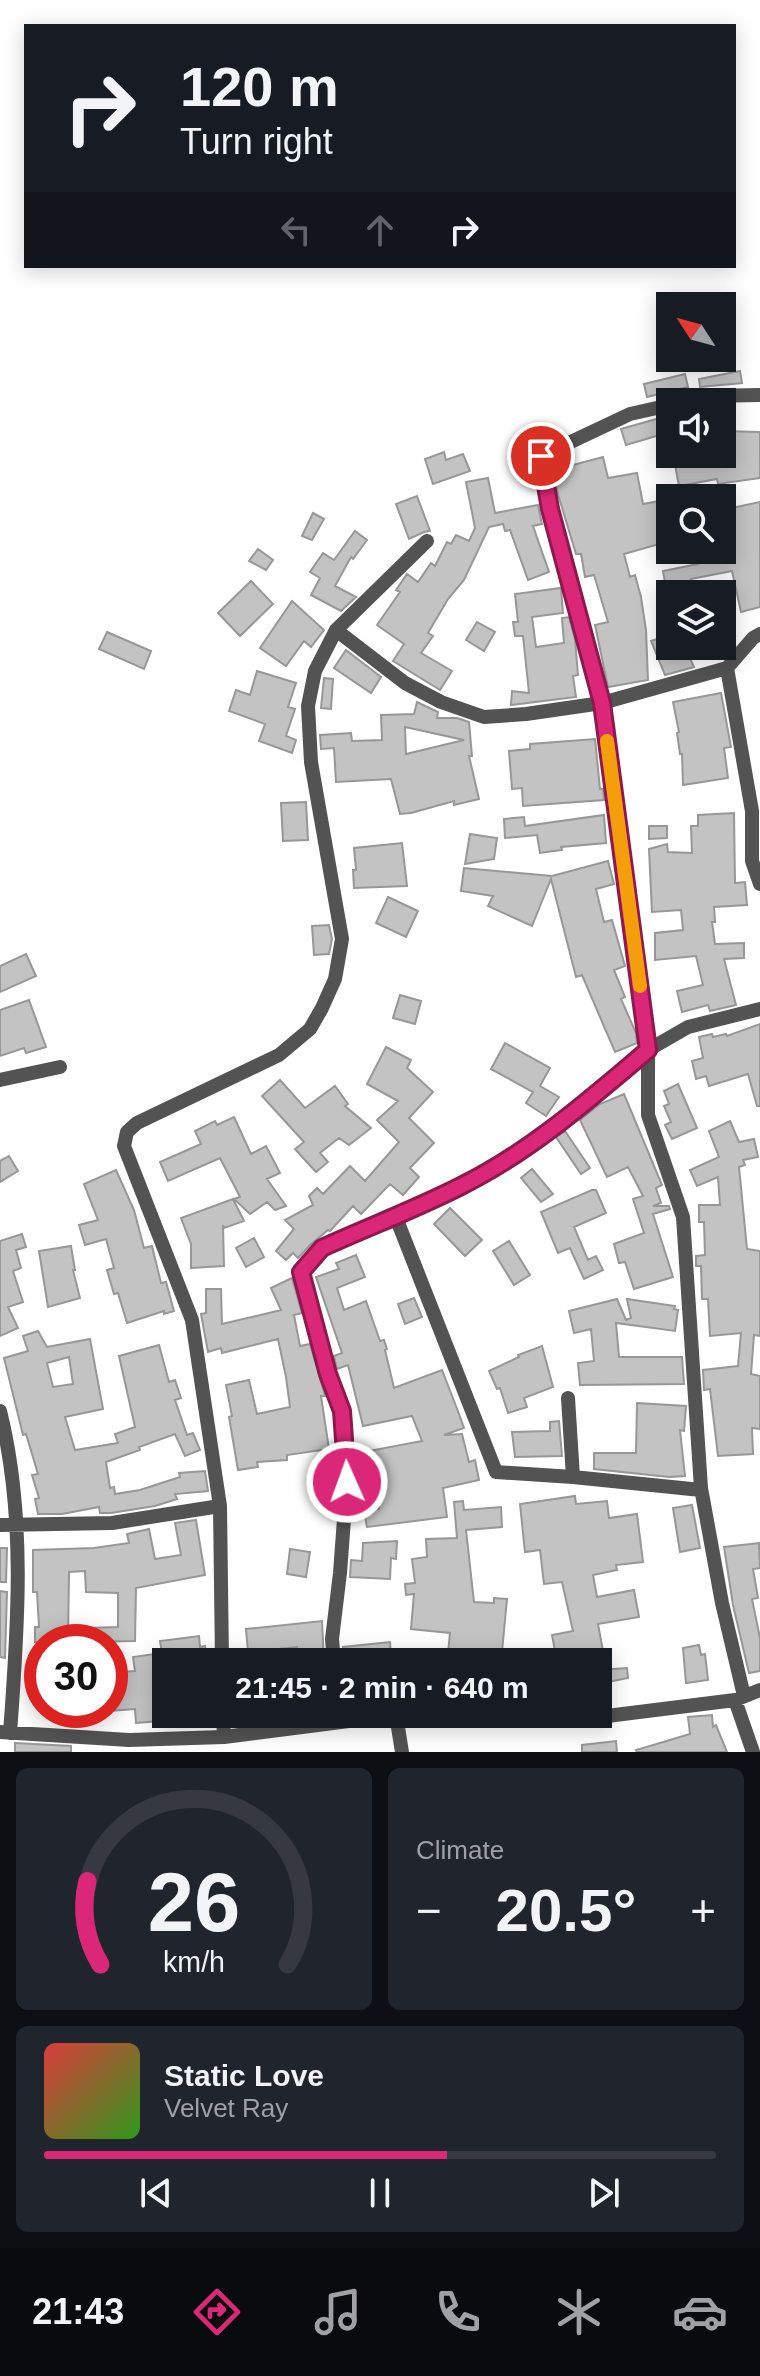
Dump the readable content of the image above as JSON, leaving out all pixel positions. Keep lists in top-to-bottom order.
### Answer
{
  "north": "top left",
  "page": {
    "turn": ["120 m", "Turn right"],
    "limit": "30",
    "trip": "21:45 · 2 min · 640 m",
    "tile": "Climate",
    "heat": ["−", "20.5°", "+"],
    "song": ["Static Love", "Velvet Ray"],
    "tabs": "21:43",
    "gauge": ["26", "km/h"]
  }
}
